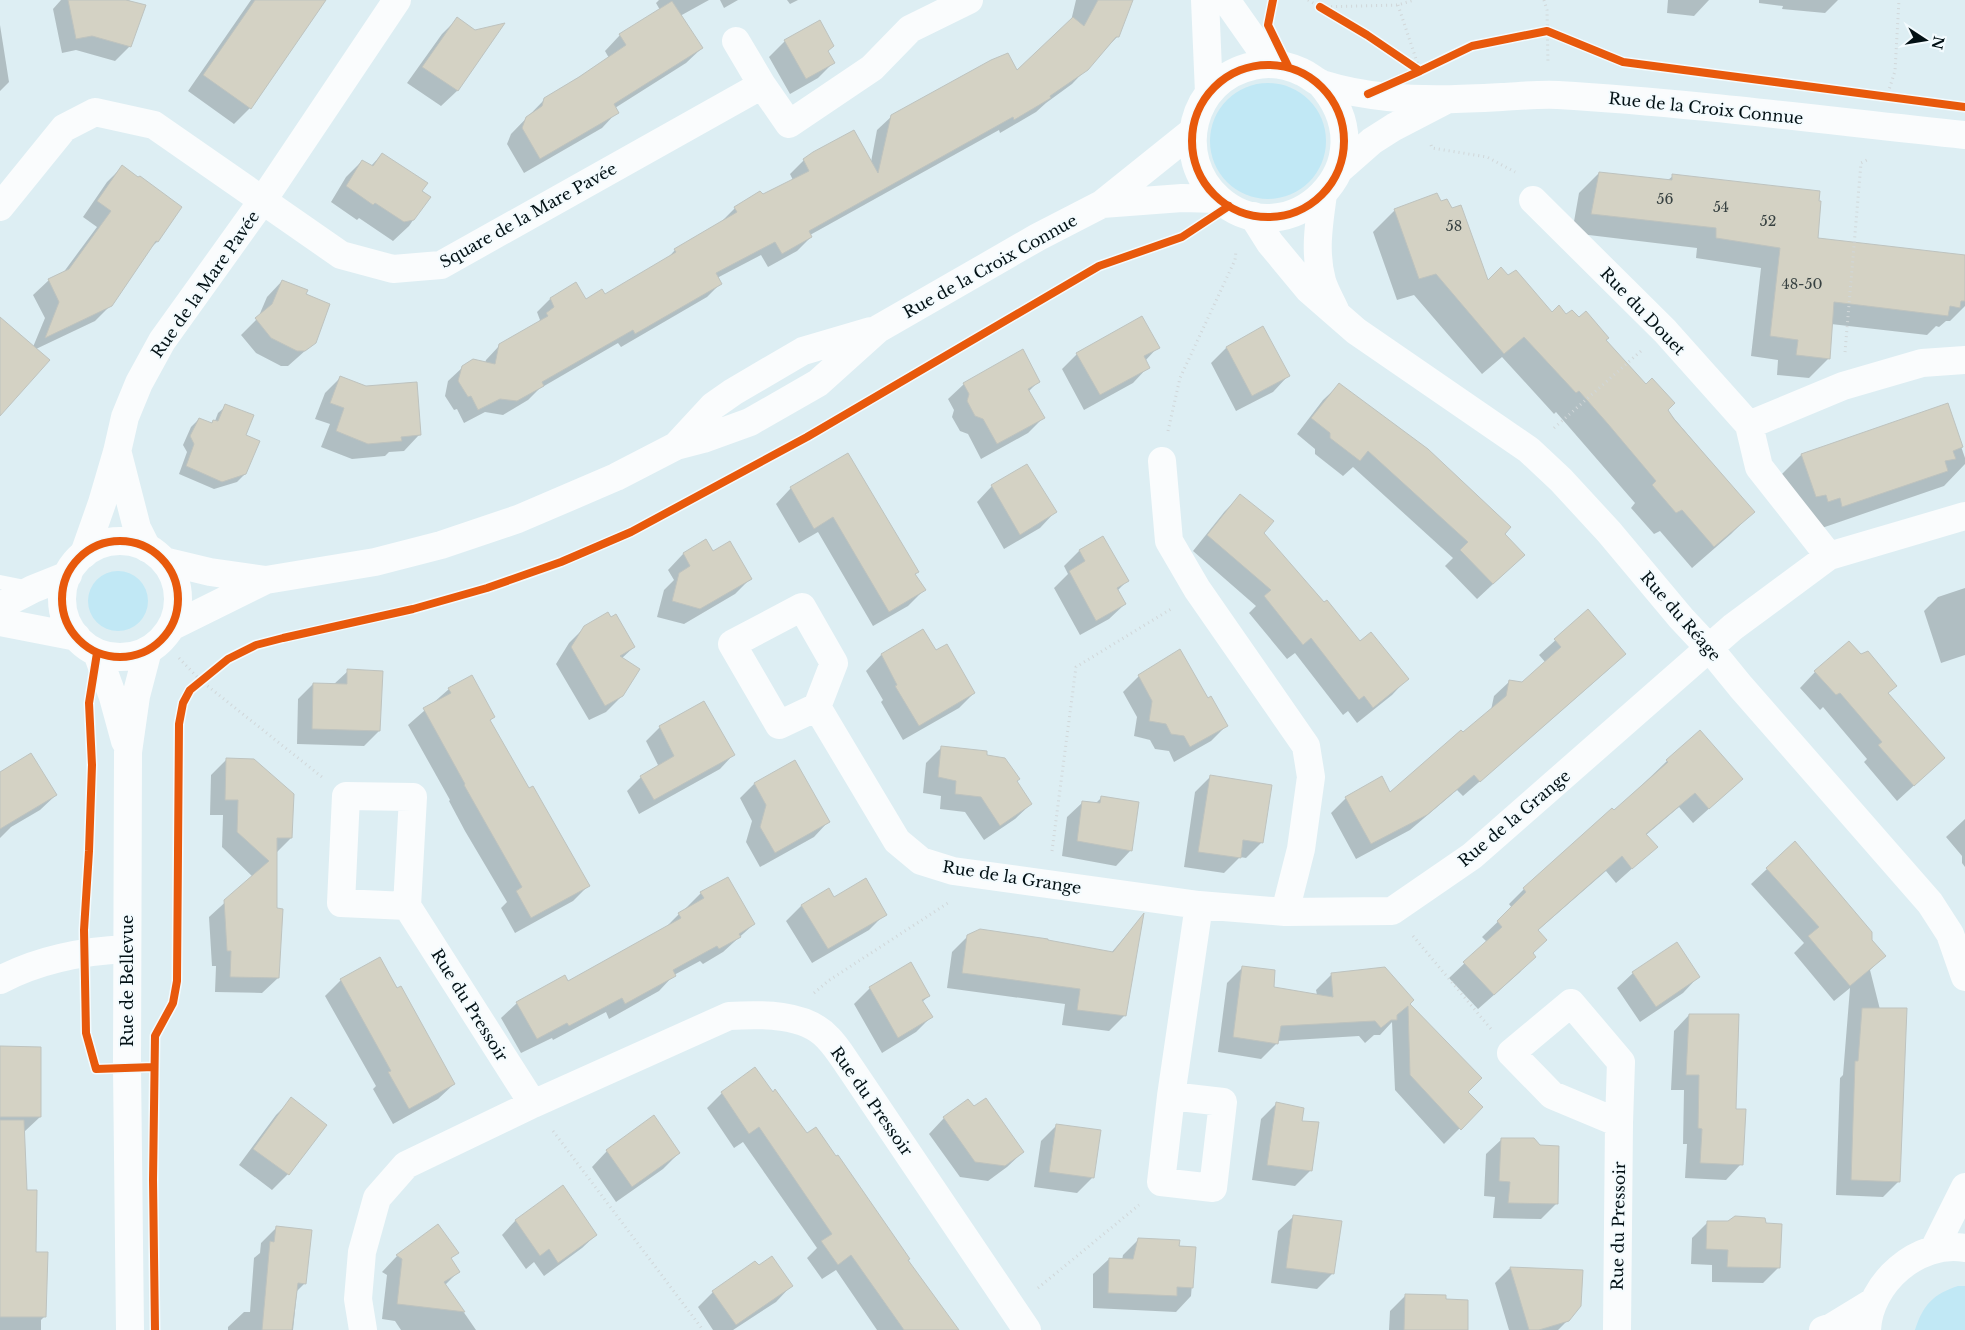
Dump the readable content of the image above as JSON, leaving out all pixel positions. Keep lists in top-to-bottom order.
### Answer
{
  "streets": {
    "street": [
      "Rue de la Croix Connue",
      "Square de la Mare Pavée",
      "Rue de la Mare Pavée",
      "Rue du Douet",
      "Rue du Réage",
      "Rue de la Grange",
      "Rue de Bellevue",
      "Rue du Pressoir"
    ]
  },
  "crossings": [
    ["Rue de la Croix Connue", "Rue de la Mare Pavée"],
    ["Rue de la Croix Connue", "Rue du Réage"],
    ["Rue de la Croix Connue", "Rue de Bellevue"],
    ["Square de la Mare Pavée", "Rue de la Mare Pavée"],
    ["Rue de la Mare Pavée", "Rue de Bellevue"],
    ["Rue du Réage", "Rue de la Grange"]
  ],
  "house_numbers": [
    "56",
    "54",
    "52",
    "58",
    "48-50"
  ],
  "north": "right"
}
